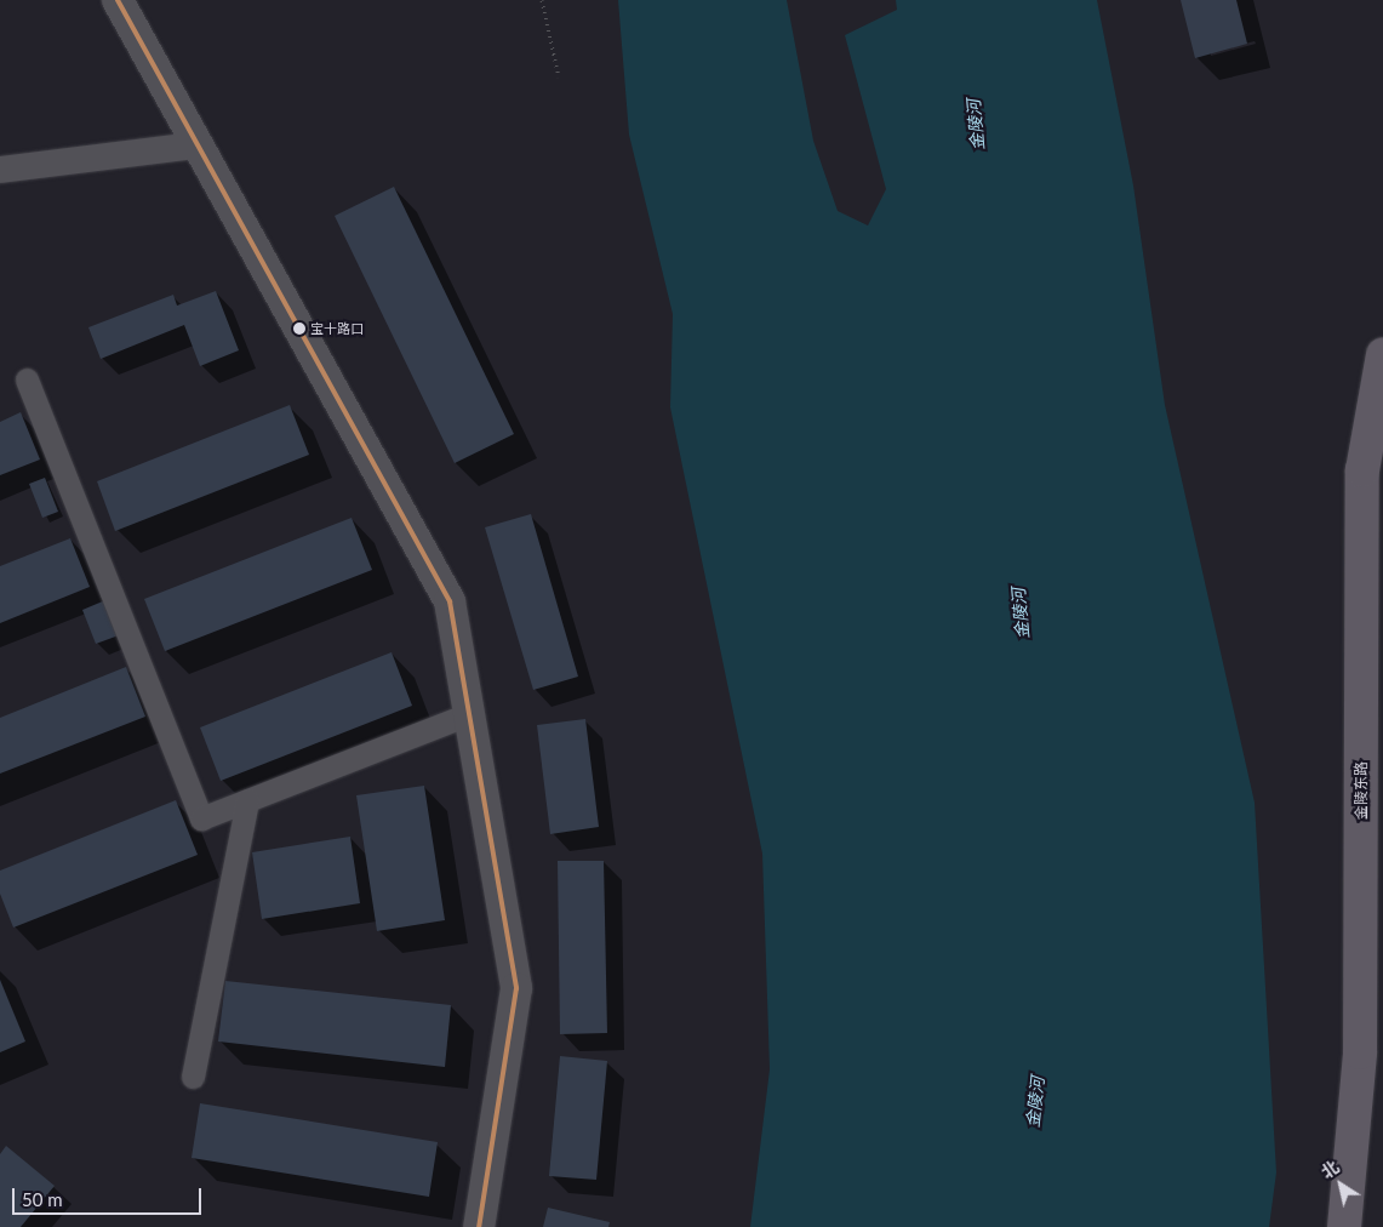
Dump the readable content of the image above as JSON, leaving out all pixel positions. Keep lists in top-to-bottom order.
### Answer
{
  "streets": {
    "main road": ["金陵东路"]
  },
  "water": ["金陵河"],
  "places": ["宝十路口"],
  "scale_bar": "50 m",
  "north": "top left"
}
